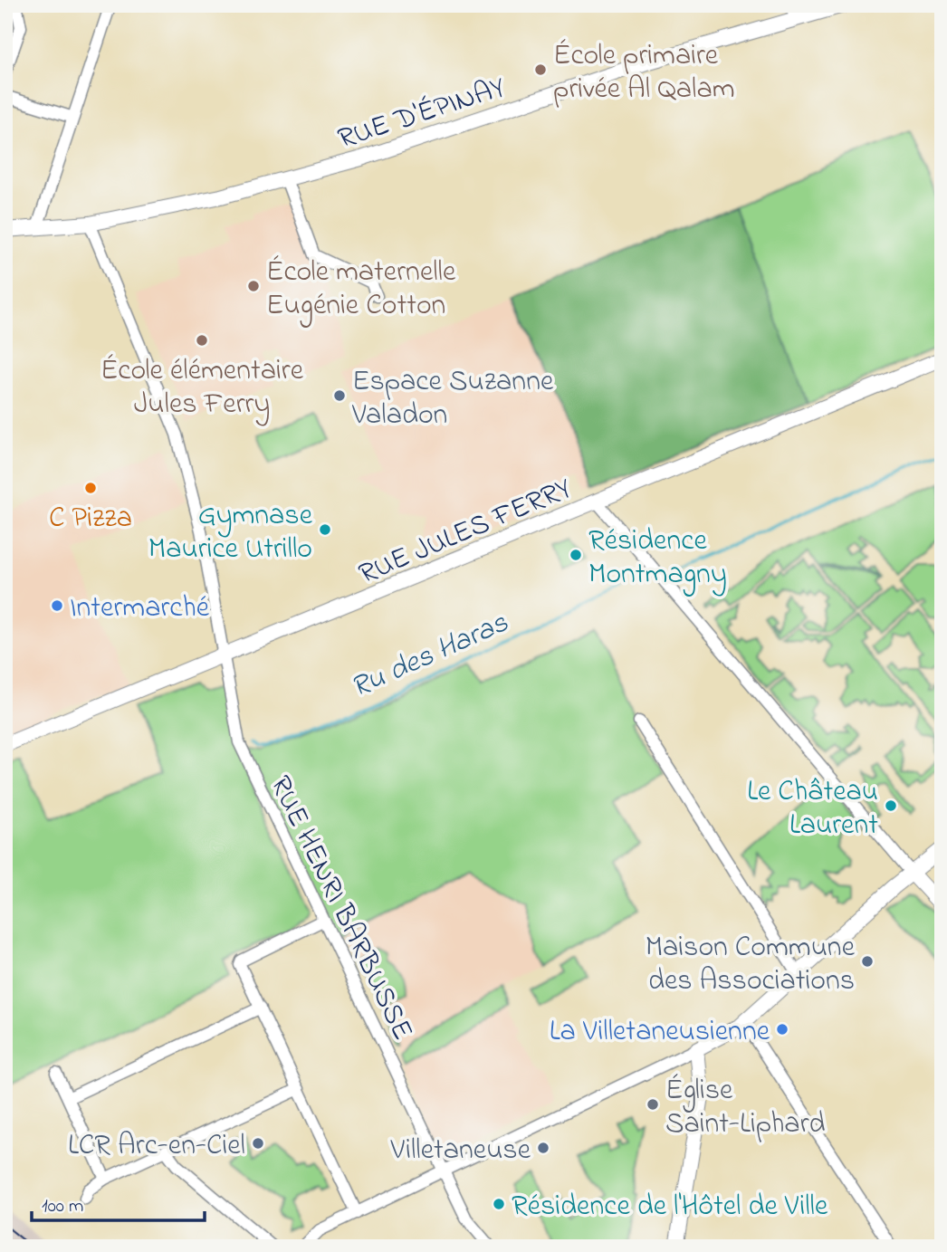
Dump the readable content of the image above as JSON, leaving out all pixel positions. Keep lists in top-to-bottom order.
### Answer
{
  "streets": {
    "street": ["RUE D'ÉPINAY", "RUE JULES FERRY", "RUE HENRI BARBUSSE"]
  },
  "crossings": [
    ["RUE D'ÉPINAY", "RUE HENRI BARBUSSE"],
    ["RUE JULES FERRY", "RUE HENRI BARBUSSE"]
  ],
  "water": ["Ru des Haras"],
  "places": [
    "École primaire privée Al Qalam",
    "École maternelle Eugénie Cotton",
    "École élémentaire Jules Ferry",
    "Espace Suzanne Valadon",
    "C Pizza",
    "Gymnase Maurice Utrillo",
    "Résidence Montmagny",
    "Intermarché",
    "Le Château Laurent",
    "Maison Commune des Associations",
    "La Villetaneusienne",
    "Église Saint-Liphard",
    "LCR Arc-en-Ciel",
    "Villetaneuse",
    "Résidence de l'Hôtel de Ville"
  ],
  "scale_bar": "100 m"
}
